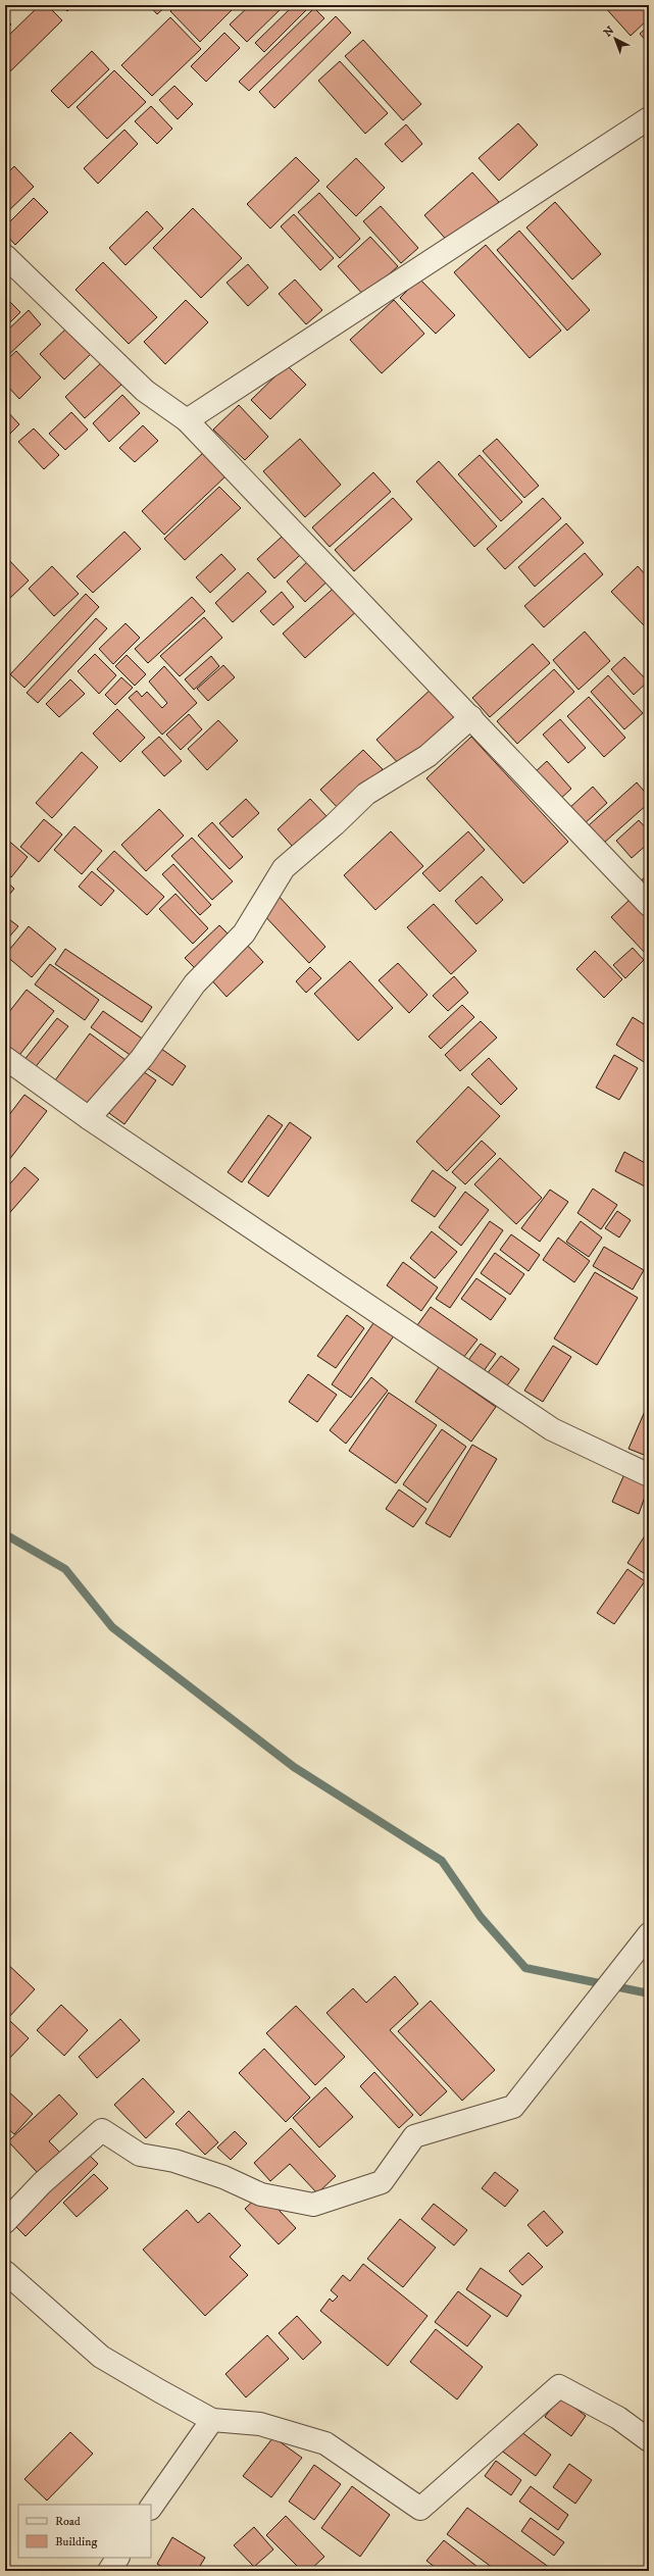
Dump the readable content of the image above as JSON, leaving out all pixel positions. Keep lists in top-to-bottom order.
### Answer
{
  "legend": ["Road", "Building"],
  "north": "top left"
}
